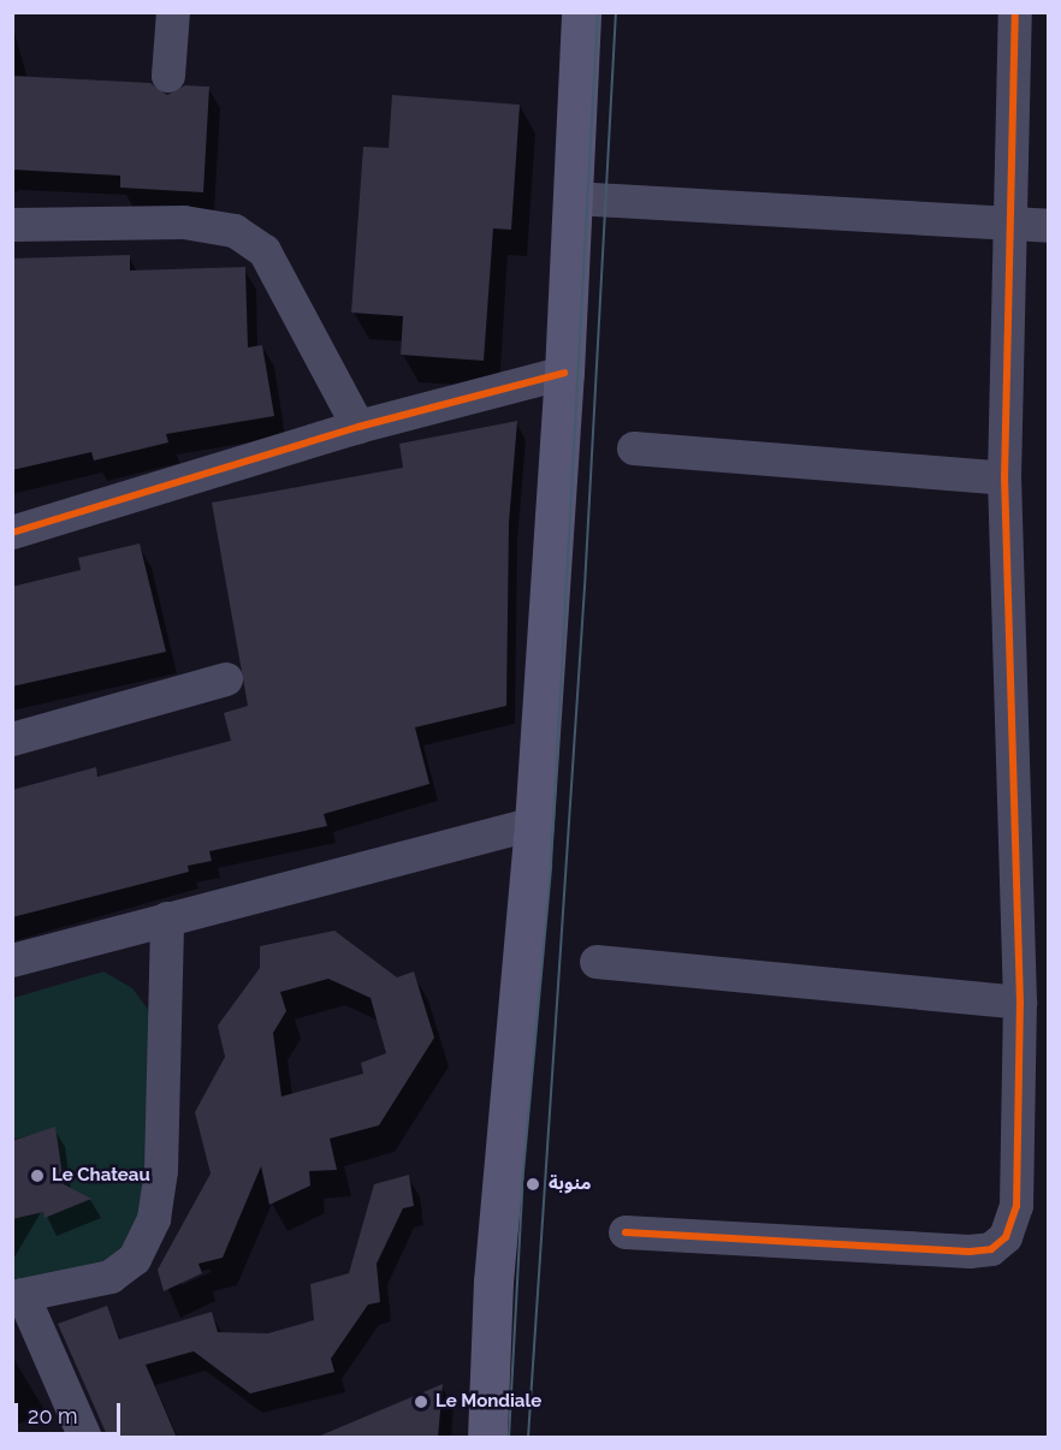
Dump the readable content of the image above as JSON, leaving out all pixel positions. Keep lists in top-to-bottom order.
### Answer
{
  "places": ["Le Chateau", "منوبة", "Le Mondiale"],
  "scale_bar": "20 m"
}
